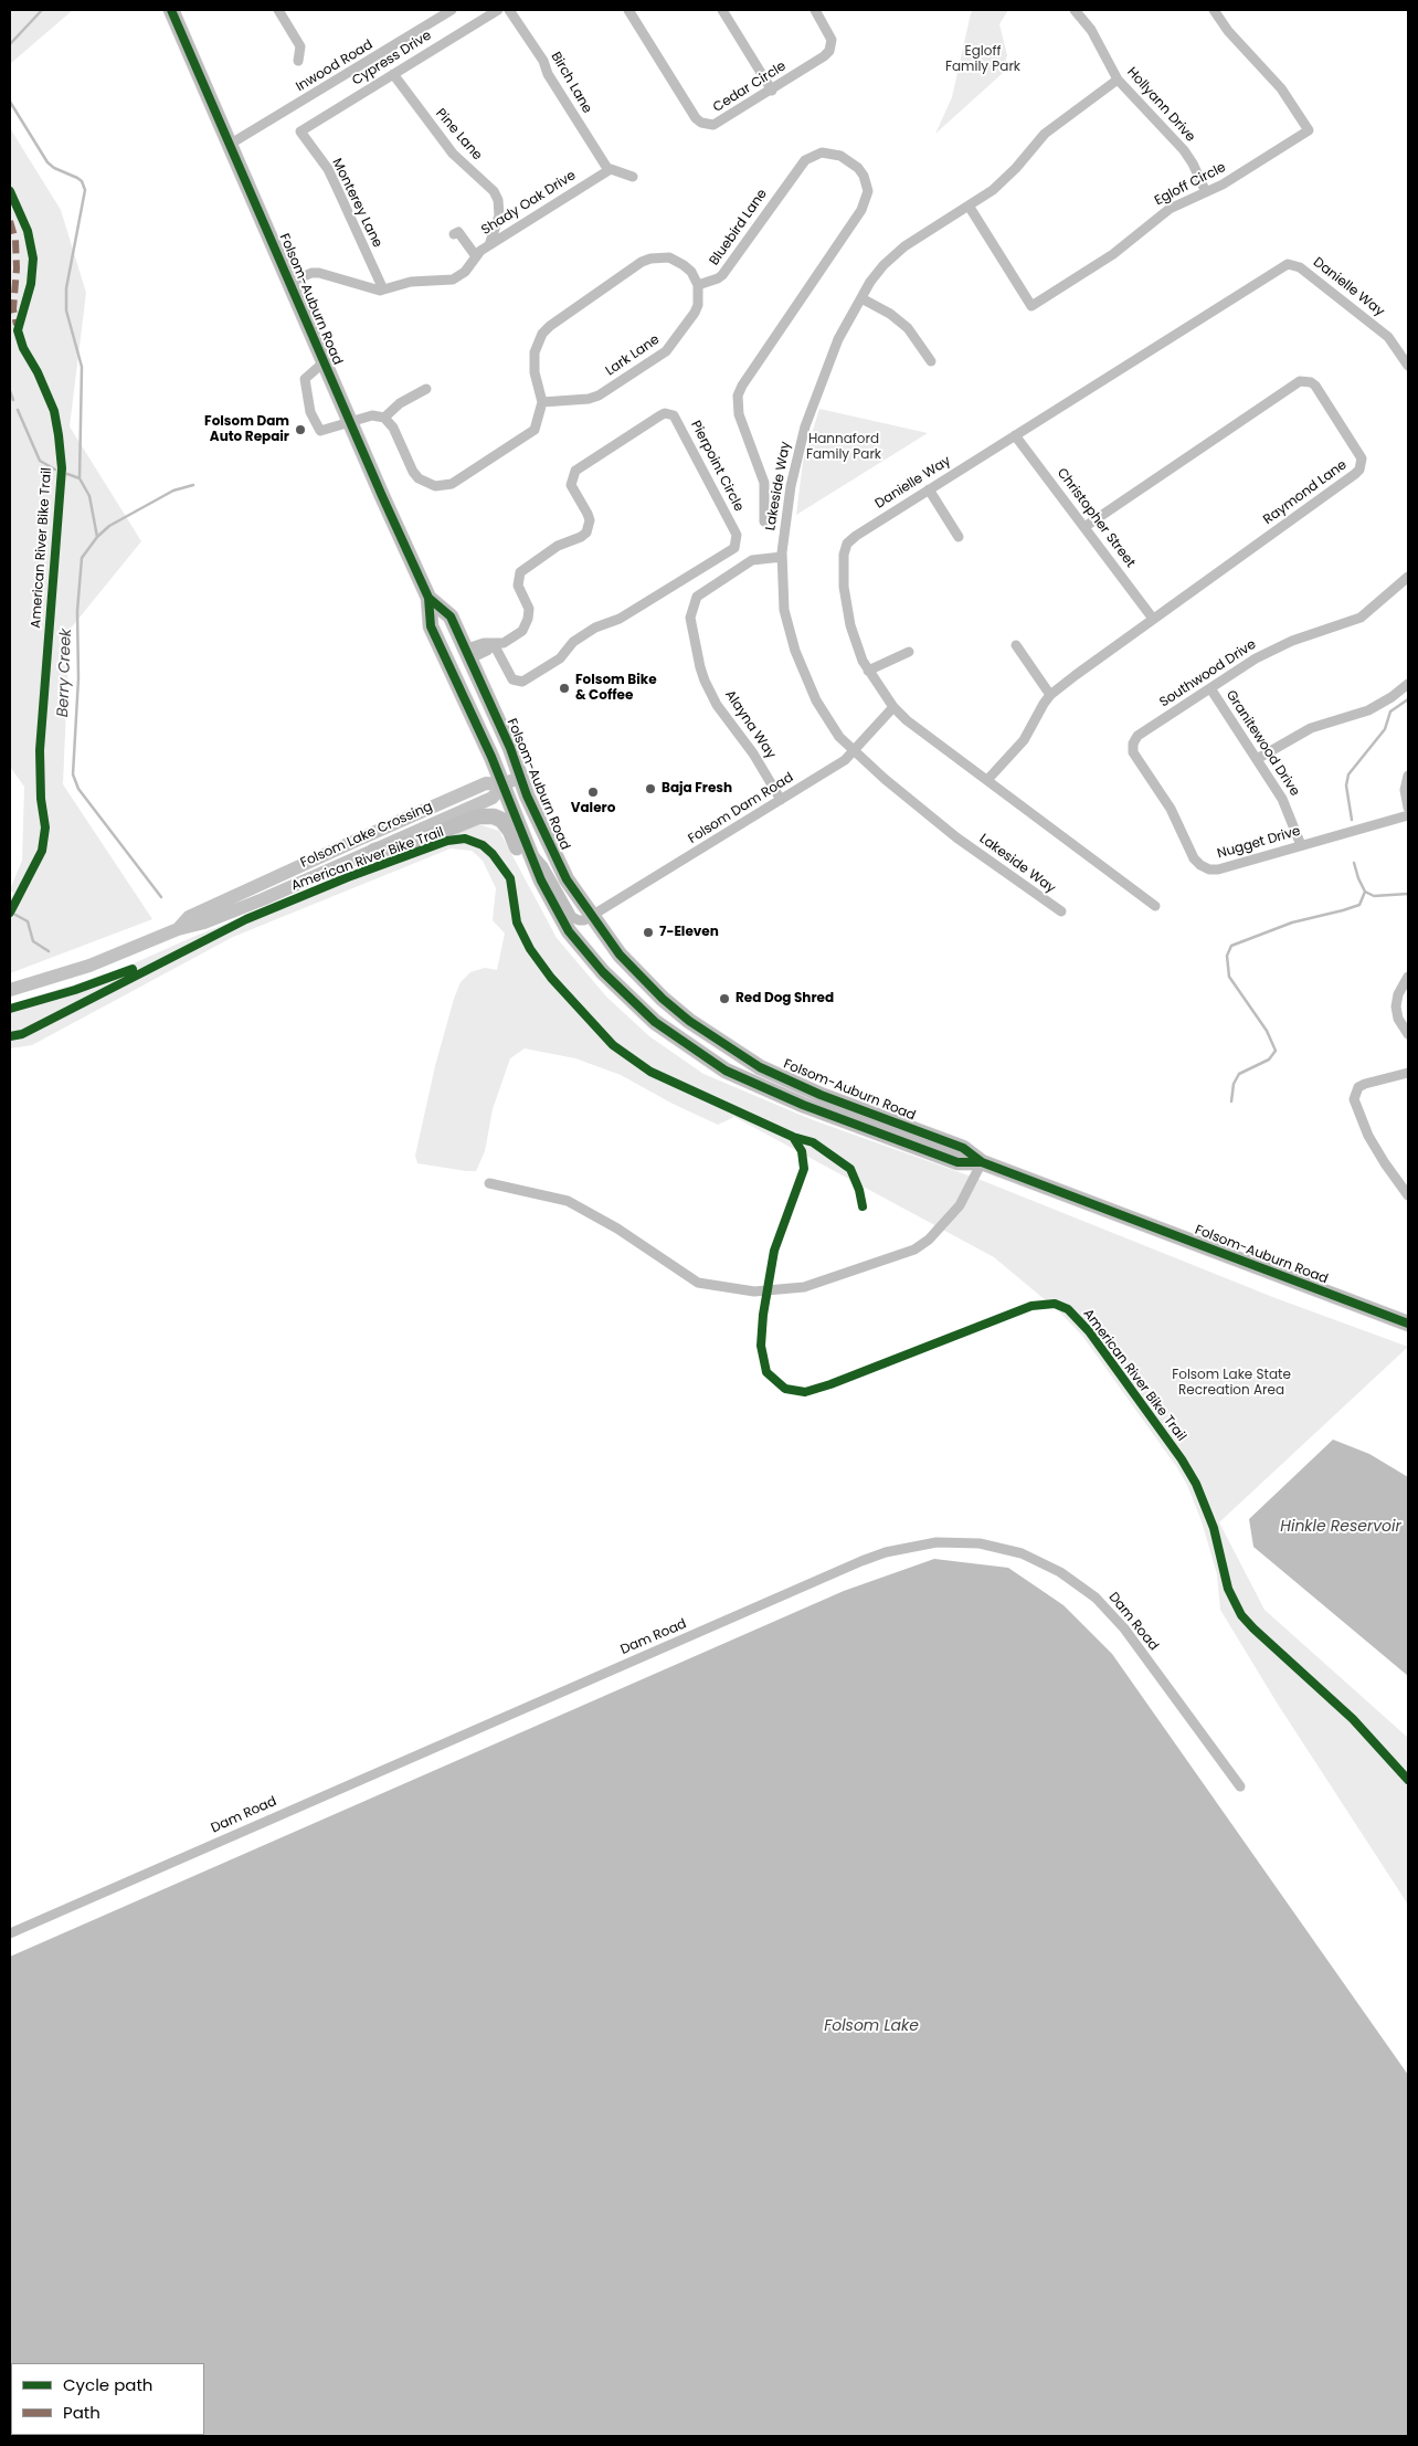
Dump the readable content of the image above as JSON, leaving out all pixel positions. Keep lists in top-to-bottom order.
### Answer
{
  "streets": {
    "main road": ["Folsom-Auburn Road", "Folsom Lake Crossing"],
    "street": [
      "Cypress Drive",
      "Inwood Road",
      "Birch Lane",
      "Cedar Circle",
      "Hollyann Drive",
      "Pine Lane",
      "Egloff Circle",
      "Monterey Lane",
      "Shady Oak Drive",
      "Bluebird Lane",
      "Danielle Way",
      "Lark Lane",
      "Pierpoint Circle",
      "Lakeside Way",
      "Raymond Lane",
      "Christopher Street",
      "Southwood Drive",
      "Alayna Way",
      "Granitewood Drive",
      "Folsom Dam Road",
      "Nugget Drive",
      "Dam Road"
    ],
    "cycle path": ["American River Bike Trail"]
  },
  "crossings": [
    ["Cypress Drive", "Pine Lane"],
    ["Cypress Drive", "Monterey Lane"],
    ["Inwood Road", "Folsom-Auburn Road"],
    ["Birch Lane", "Shady Oak Drive"],
    ["Hollyann Drive", "Egloff Circle"],
    ["Hollyann Drive", "Lakeside Way"],
    ["Pine Lane", "Shady Oak Drive"],
    ["Egloff Circle", "Lakeside Way"],
    ["Monterey Lane", "Shady Oak Drive"],
    ["Bluebird Lane", "Lark Lane"],
    ["Danielle Way", "Raymond Lane"],
    ["Danielle Way", "Christopher Street"],
    ["Danielle Way", "Folsom Dam Road"],
    ["Folsom-Auburn Road", "Pierpoint Circle"],
    ["Folsom-Auburn Road", "Folsom Dam Road"],
    ["Folsom-Auburn Road", "Folsom Lake Crossing"],
    ["Lakeside Way", "Alayna Way"],
    ["Lakeside Way", "Folsom Dam Road"],
    ["Raymond Lane", "Christopher Street"],
    ["Southwood Drive", "Granitewood Drive"],
    ["Southwood Drive", "Nugget Drive"],
    ["Alayna Way", "Folsom Dam Road"],
    ["Granitewood Drive", "Nugget Drive"]
  ],
  "water": ["Berry Creek", "Hinkle Reservoir", "Folsom Lake"],
  "parks": ["Egloff Family Park", "Hannaford Family Park", "Folsom Lake State Recreation Area"],
  "places": [
    "Folsom Dam Auto Repair",
    "Folsom Bike & Coffee",
    "Baja Fresh",
    "Valero",
    "7-Eleven",
    "Red Dog Shred"
  ],
  "legend": ["Cycle path", "Path"]
}
